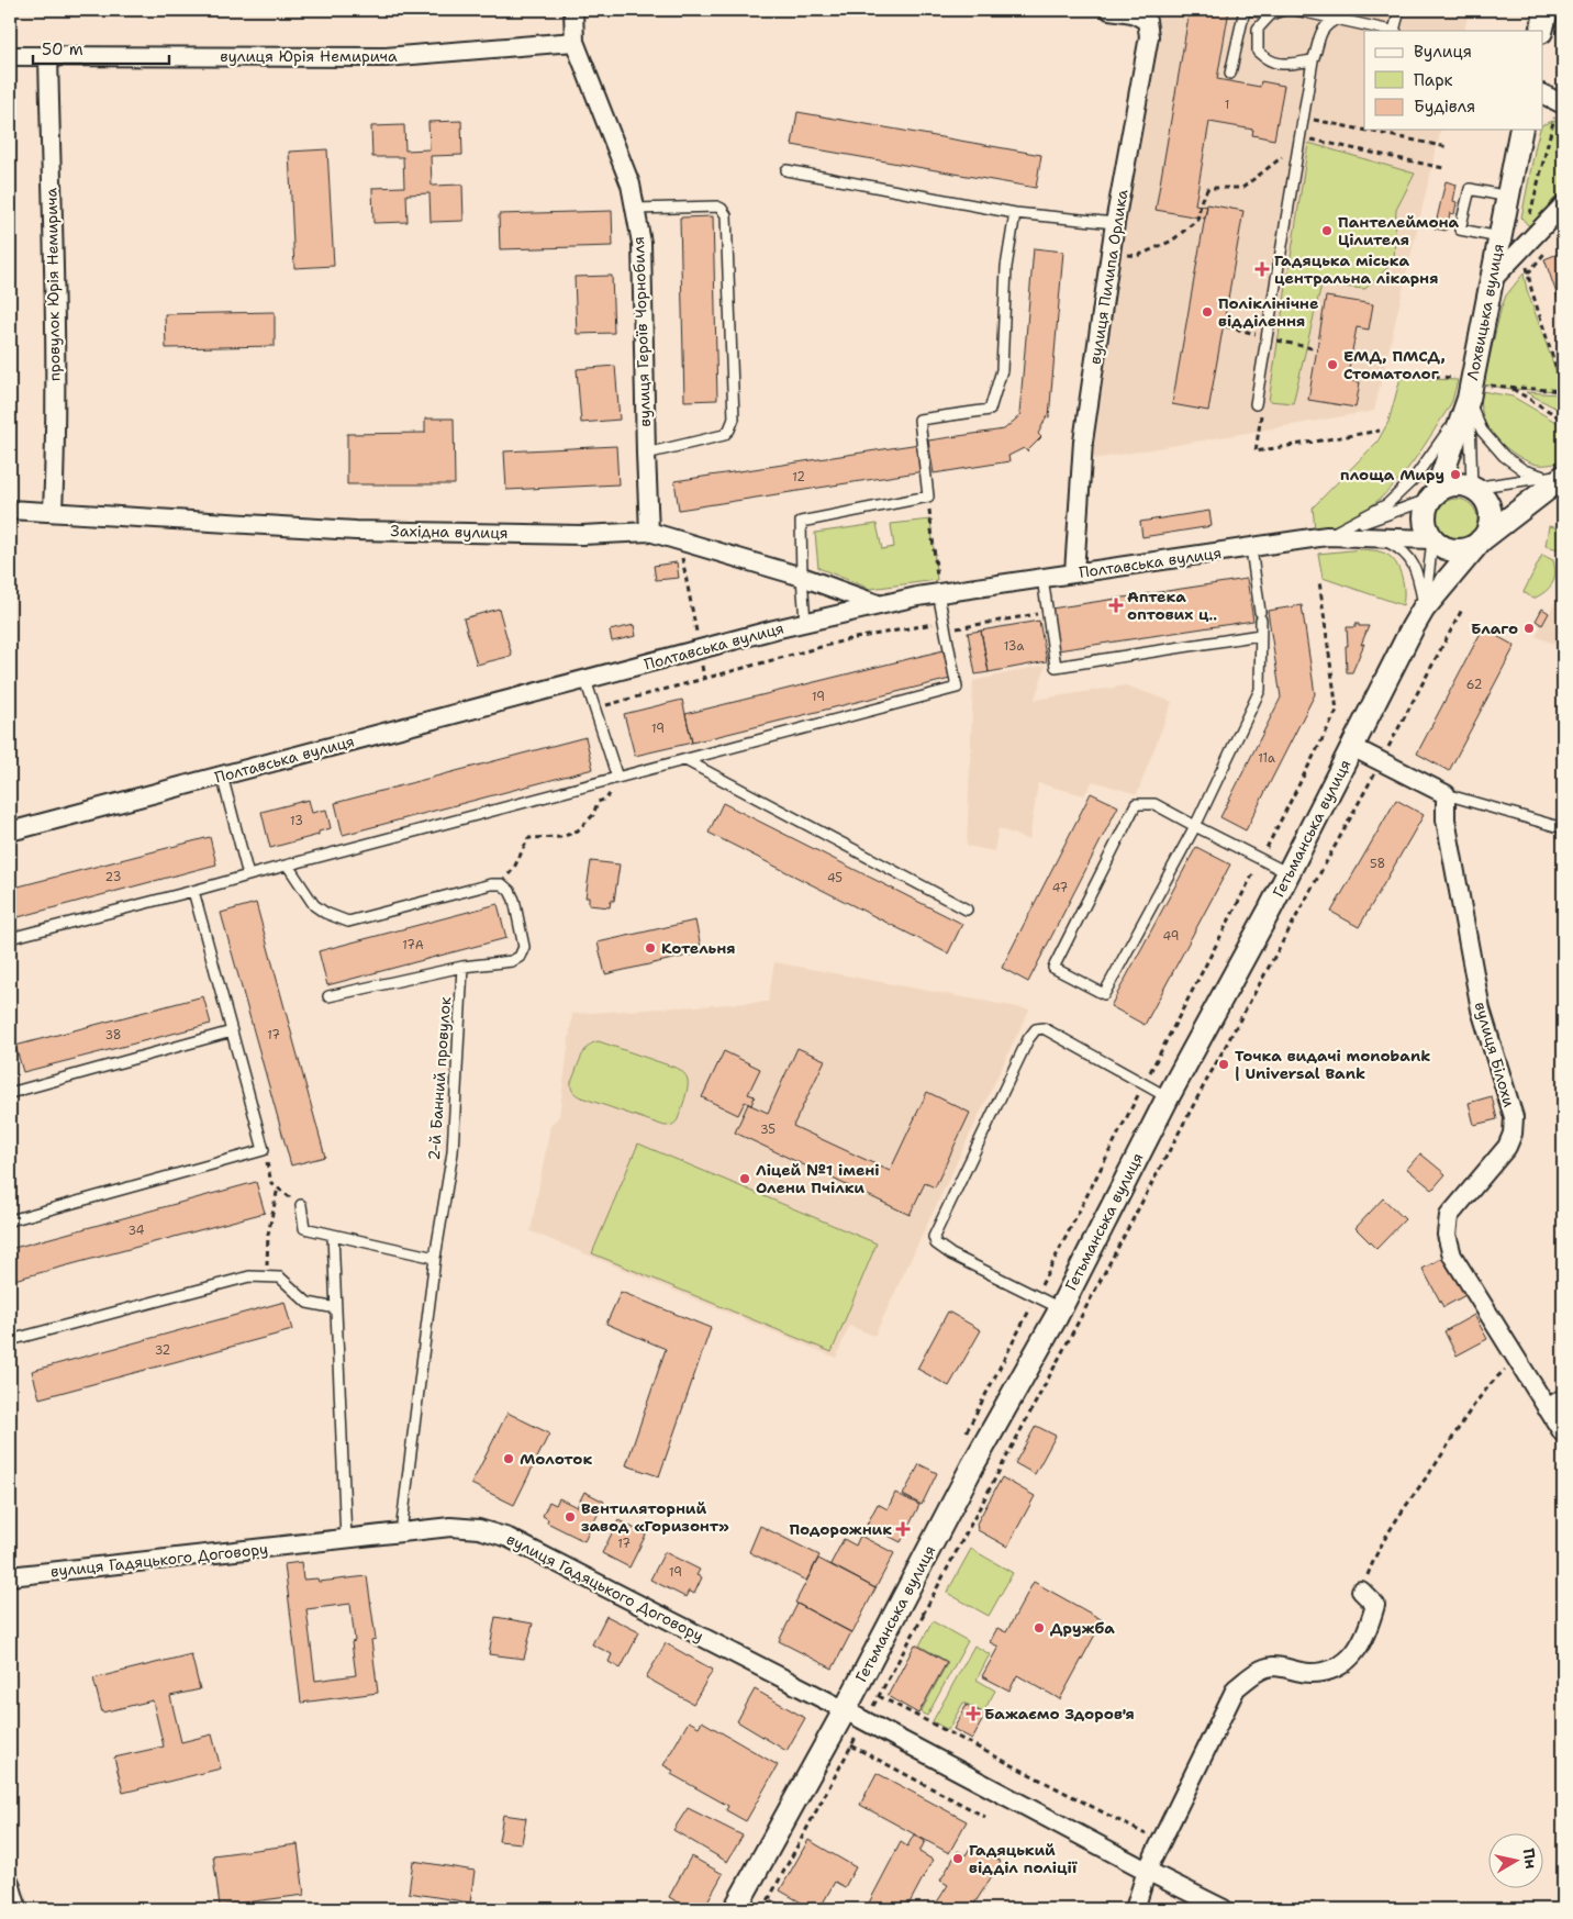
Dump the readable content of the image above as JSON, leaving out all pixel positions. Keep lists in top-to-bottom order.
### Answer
{
  "streets": {
    "street": [
      "вулиця Юрія Немирича",
      "вулиця Пилипа Орлика",
      "провулок Юрія Немирича",
      "Лохвицька вулиця",
      "вулиця Героїв Чорнобиля",
      "Західна вулиця",
      "Полтавська вулиця",
      "Гетьманська вулиця",
      "вулиця Білохи",
      "вулиця Гадяцького Договору"
    ],
    "lane": ["2-й Банний провулок"]
  },
  "crossings": [
    ["вулиця Юрія Немирича", "провулок Юрія Немирича"],
    ["вулиця Юрія Немирича", "вулиця Героїв Чорнобиля"],
    ["вулиця Пилипа Орлика", "Полтавська вулиця"],
    ["провулок Юрія Немирича", "Західна вулиця"],
    ["Лохвицька вулиця", "Полтавська вулиця"],
    ["Лохвицька вулиця", "Гетьманська вулиця"],
    ["вулиця Героїв Чорнобиля", "Західна вулиця"],
    ["Західна вулиця", "Полтавська вулиця"],
    ["Полтавська вулиця", "Гетьманська вулиця"],
    ["Гетьманська вулиця", "вулиця Гадяцького Договору"],
    ["2-й Банний провулок", "вулиця Гадяцького Договору"]
  ],
  "places": {
    "other": [
      "Пантелеймона Цілителя",
      "Поліклінічне відділення",
      "ЕМД, ПМСД, Стоматолог",
      "площа Миру",
      "Благо",
      "Котельня",
      "Точка видачі monobank | Universal Bank",
      "Ліцей №1 імені Олени Пчілки",
      "Молоток",
      "Вентиляторний завод «Горизонт»",
      "Дружба",
      "Гадяцький відділ поліції"
    ],
    "health": [
      "Гадяцька міська центральна лікарня",
      "Аптека оптових ц‥",
      "Подорожник",
      "Бажаємо Здоров'я"
    ]
  },
  "house_numbers": [
    "1",
    "12",
    "13а",
    "62",
    "19",
    "19",
    "11а",
    "13",
    "58",
    "23",
    "45",
    "47",
    "49",
    "17А",
    "38",
    "17",
    "35",
    "34",
    "32",
    "17",
    "19"
  ],
  "legend": ["Вулиця", "Парк", "Будівля"],
  "scale_bar": "50 m",
  "north": "right"
}
